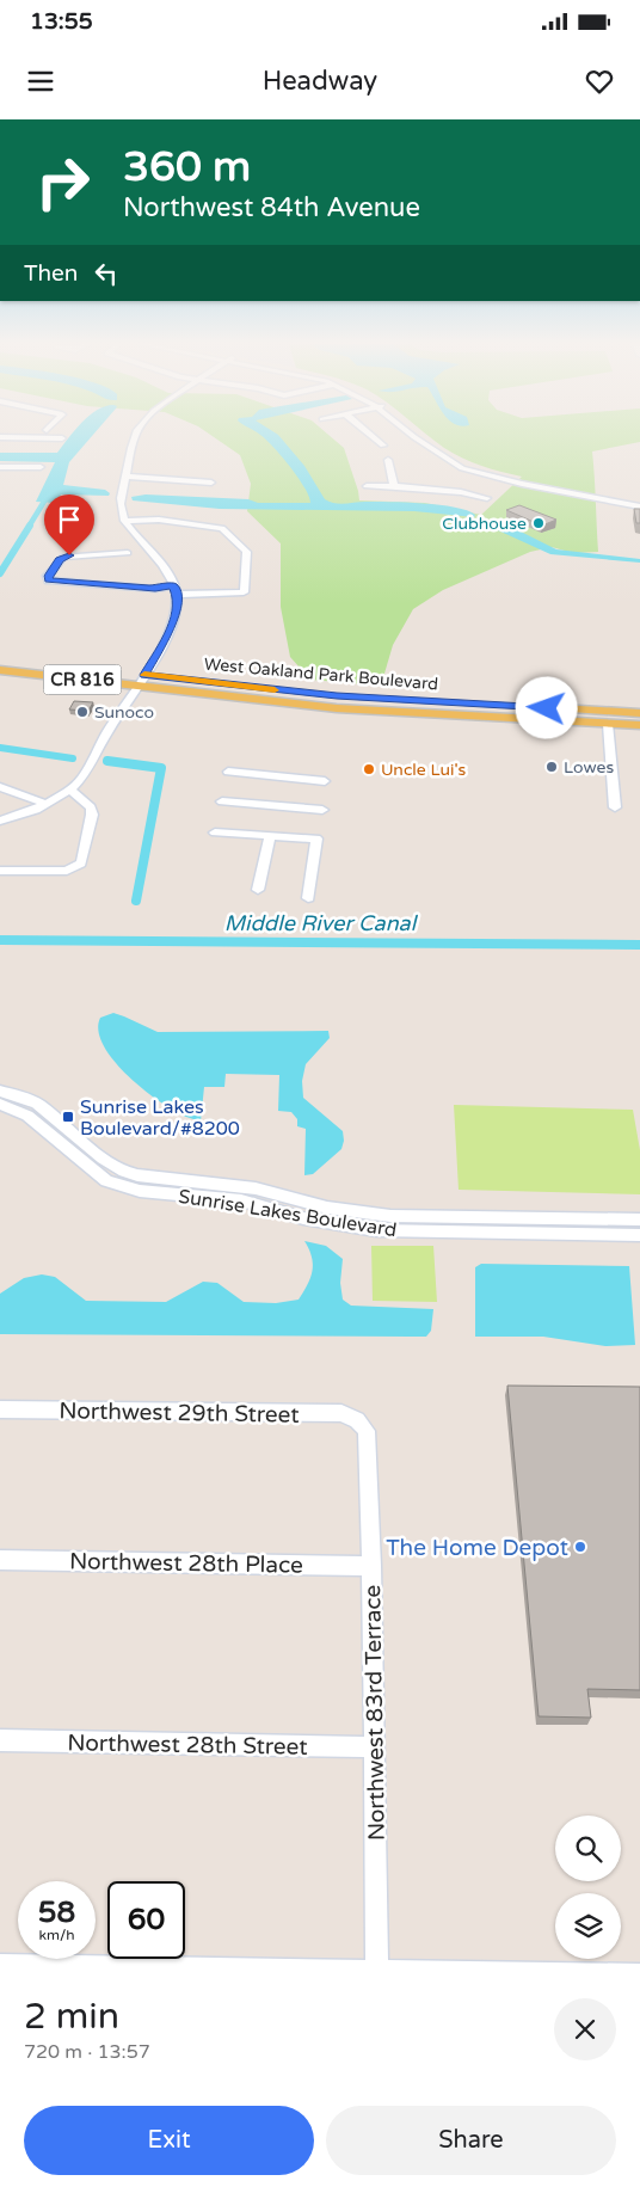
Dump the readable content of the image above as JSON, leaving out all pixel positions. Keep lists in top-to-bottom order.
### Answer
{
  "streets": {
    "main road": ["West Oakland Park Boulevard", "CR 816"],
    "street": [
      "Sunrise Lakes Boulevard",
      "Northwest 29th Street",
      "Northwest 28th Place",
      "Northwest 83rd Terrace",
      "Northwest 28th Street"
    ]
  },
  "crossings": [
    ["Northwest 29th Street", "Northwest 83rd Terrace"],
    ["Northwest 28th Place", "Northwest 83rd Terrace"],
    ["Northwest 83rd Terrace", "Northwest 28th Street"]
  ],
  "water": ["Middle River Canal"],
  "places": {
    "other": [
      "Clubhouse",
      "Sunoco",
      "Lowes",
      "Uncle Lui's",
      "The Home Depot"
    ],
    "transit": ["Sunrise Lakes Boulevard/#8200"]
  },
  "page": {
    "status": "13:55",
    "header": "Headway",
    "turn": ["360 m", "Northwest 84th Avenue"],
    "then": "Then",
    "speed": "58 km/h",
    "limit": "60",
    "heading": ["2 min", "720 m · 13:57"],
    "buttons": ["Exit", "Share"]
  }
}
